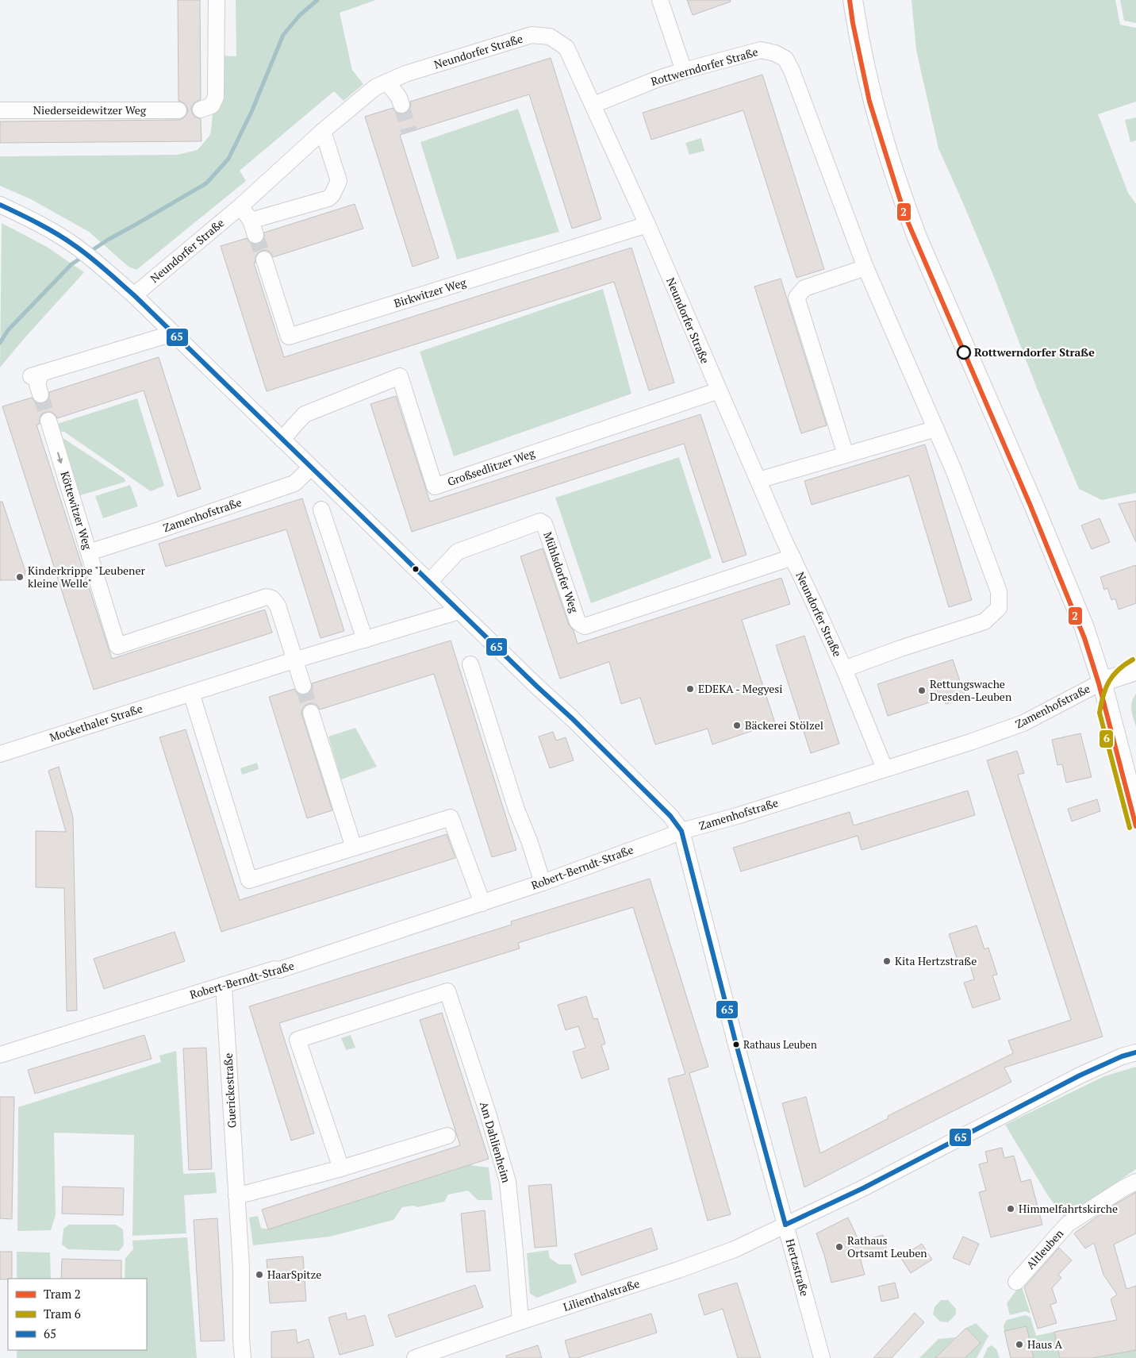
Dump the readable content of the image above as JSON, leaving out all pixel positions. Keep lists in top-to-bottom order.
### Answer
{
  "streets": {
    "street": [
      "Neundorfer Straße",
      "Rottwerndorfer Straße",
      "Niederseidewitzer Weg",
      "Birkwitzer Weg",
      "Großsedlitzer Weg",
      "Köttewitzer Weg",
      "Zamenhofstraße",
      "Mühlsdorfer Weg",
      "Mockethaler Straße",
      "Robert-Berndt-Straße",
      "Guerickestraße",
      "Am Dahlienheim",
      "Altleuben",
      "Hertzstraße",
      "Lilienthalstraße"
    ]
  },
  "crossings": [
    ["Neundorfer Straße", "Rottwerndorfer Straße"],
    ["Neundorfer Straße", "Birkwitzer Weg"],
    ["Neundorfer Straße", "Großsedlitzer Weg"],
    ["Neundorfer Straße", "Zamenhofstraße"],
    ["Neundorfer Straße", "Mühlsdorfer Weg"],
    ["Köttewitzer Weg", "Zamenhofstraße"],
    ["Köttewitzer Weg", "Mockethaler Straße"],
    ["Zamenhofstraße", "Robert-Berndt-Straße"],
    ["Zamenhofstraße", "Hertzstraße"],
    ["Robert-Berndt-Straße", "Guerickestraße"],
    ["Robert-Berndt-Straße", "Hertzstraße"],
    ["Am Dahlienheim", "Lilienthalstraße"],
    ["Hertzstraße", "Lilienthalstraße"]
  ],
  "places": [
    "Rottwerndorfer Straße",
    "Kinderkrippe \"Leubener kleine Welle\"",
    "EDEKA - Megyesi",
    "Rettungswache Dresden-Leuben",
    "Bäckerei Stölzel",
    "Kita Hertzstraße",
    "Rathaus Leuben",
    "Himmelfahrtskirche",
    "Rathaus Ortsamt Leuben",
    "HaarSpitze",
    "Haus A"
  ],
  "lines": ["tram line 2", "transit line 65", "tram line 6"],
  "legend": ["Tram 2", "Tram 6", "65"]
}
